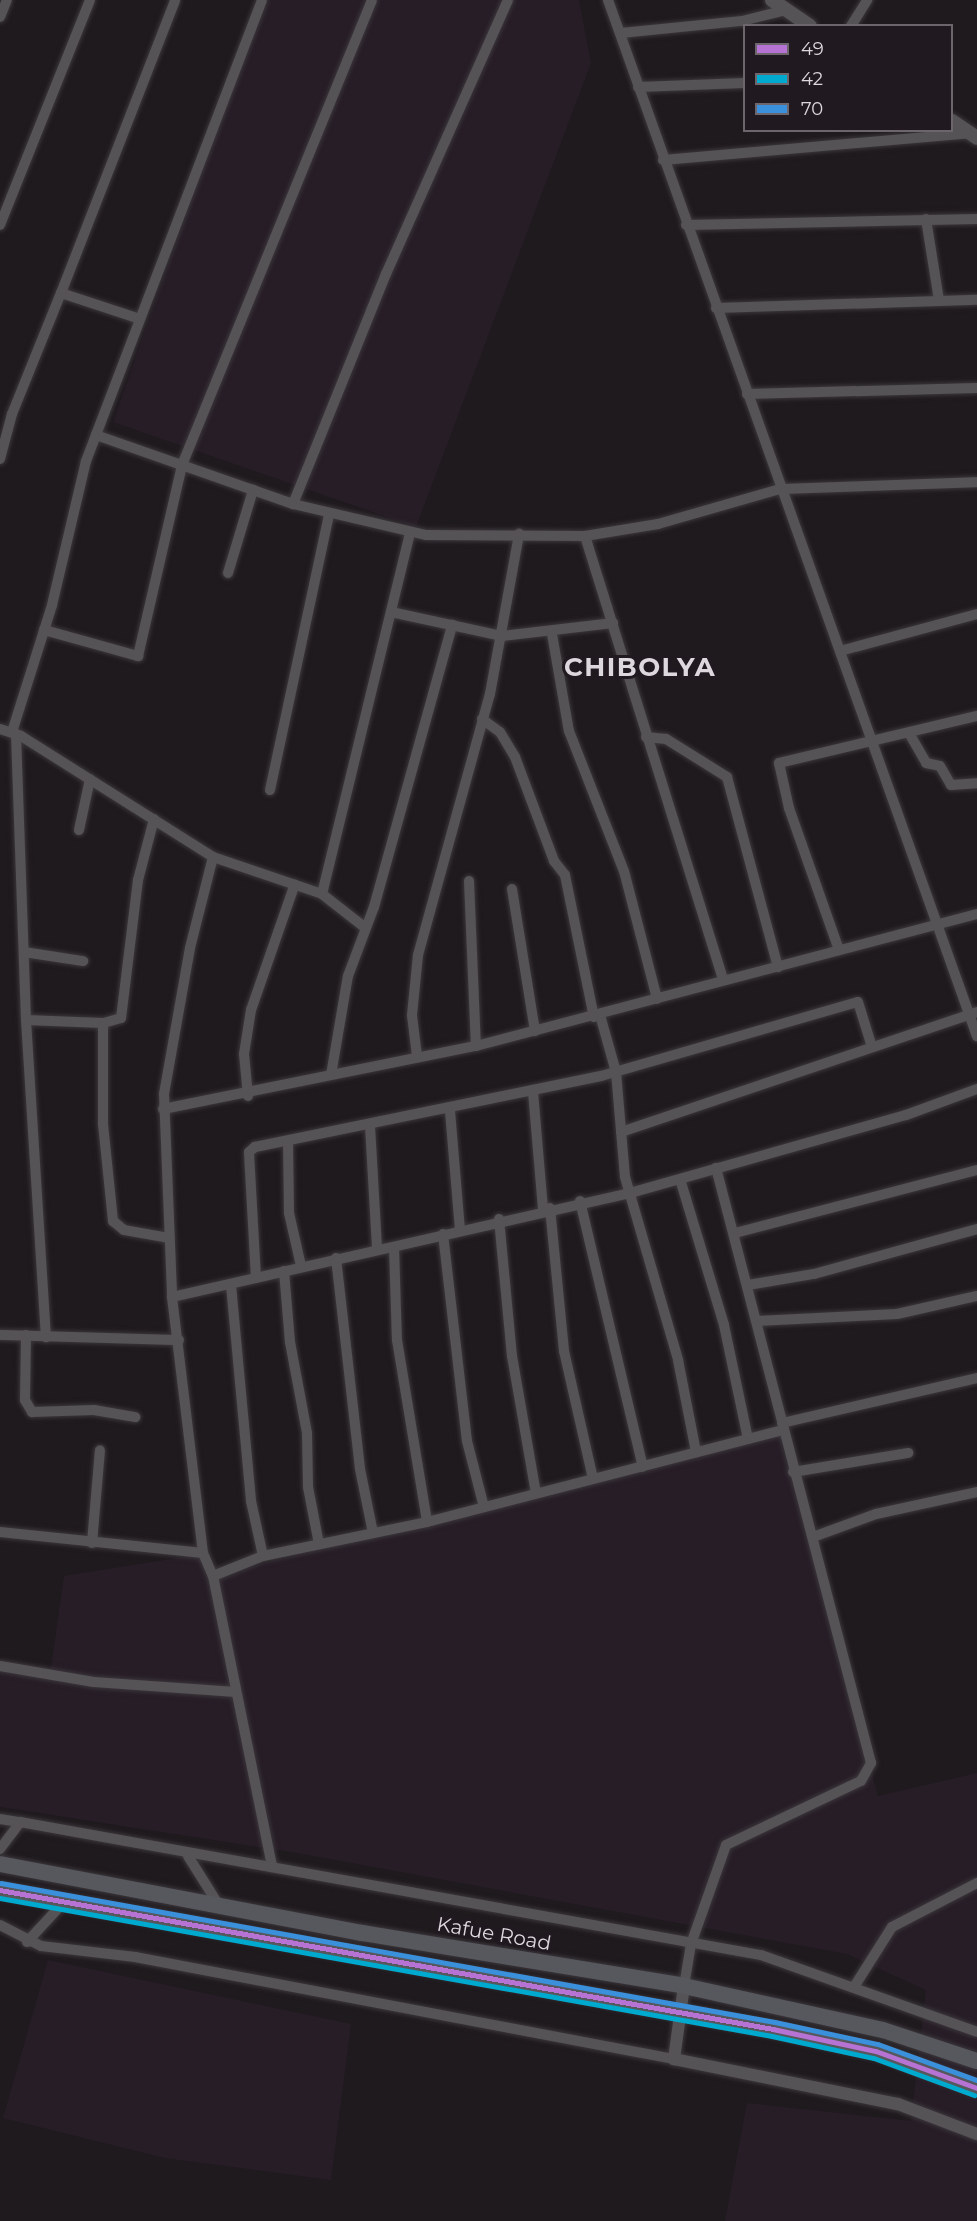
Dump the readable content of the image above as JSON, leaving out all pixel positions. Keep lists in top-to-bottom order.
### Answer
{
  "streets": {
    "main road": ["Kafue Road"]
  },
  "districts": ["CHIBOLYA"],
  "lines": ["transit line 70", "transit line 49", "transit line 42"],
  "legend": ["49", "42", "70"]
}
